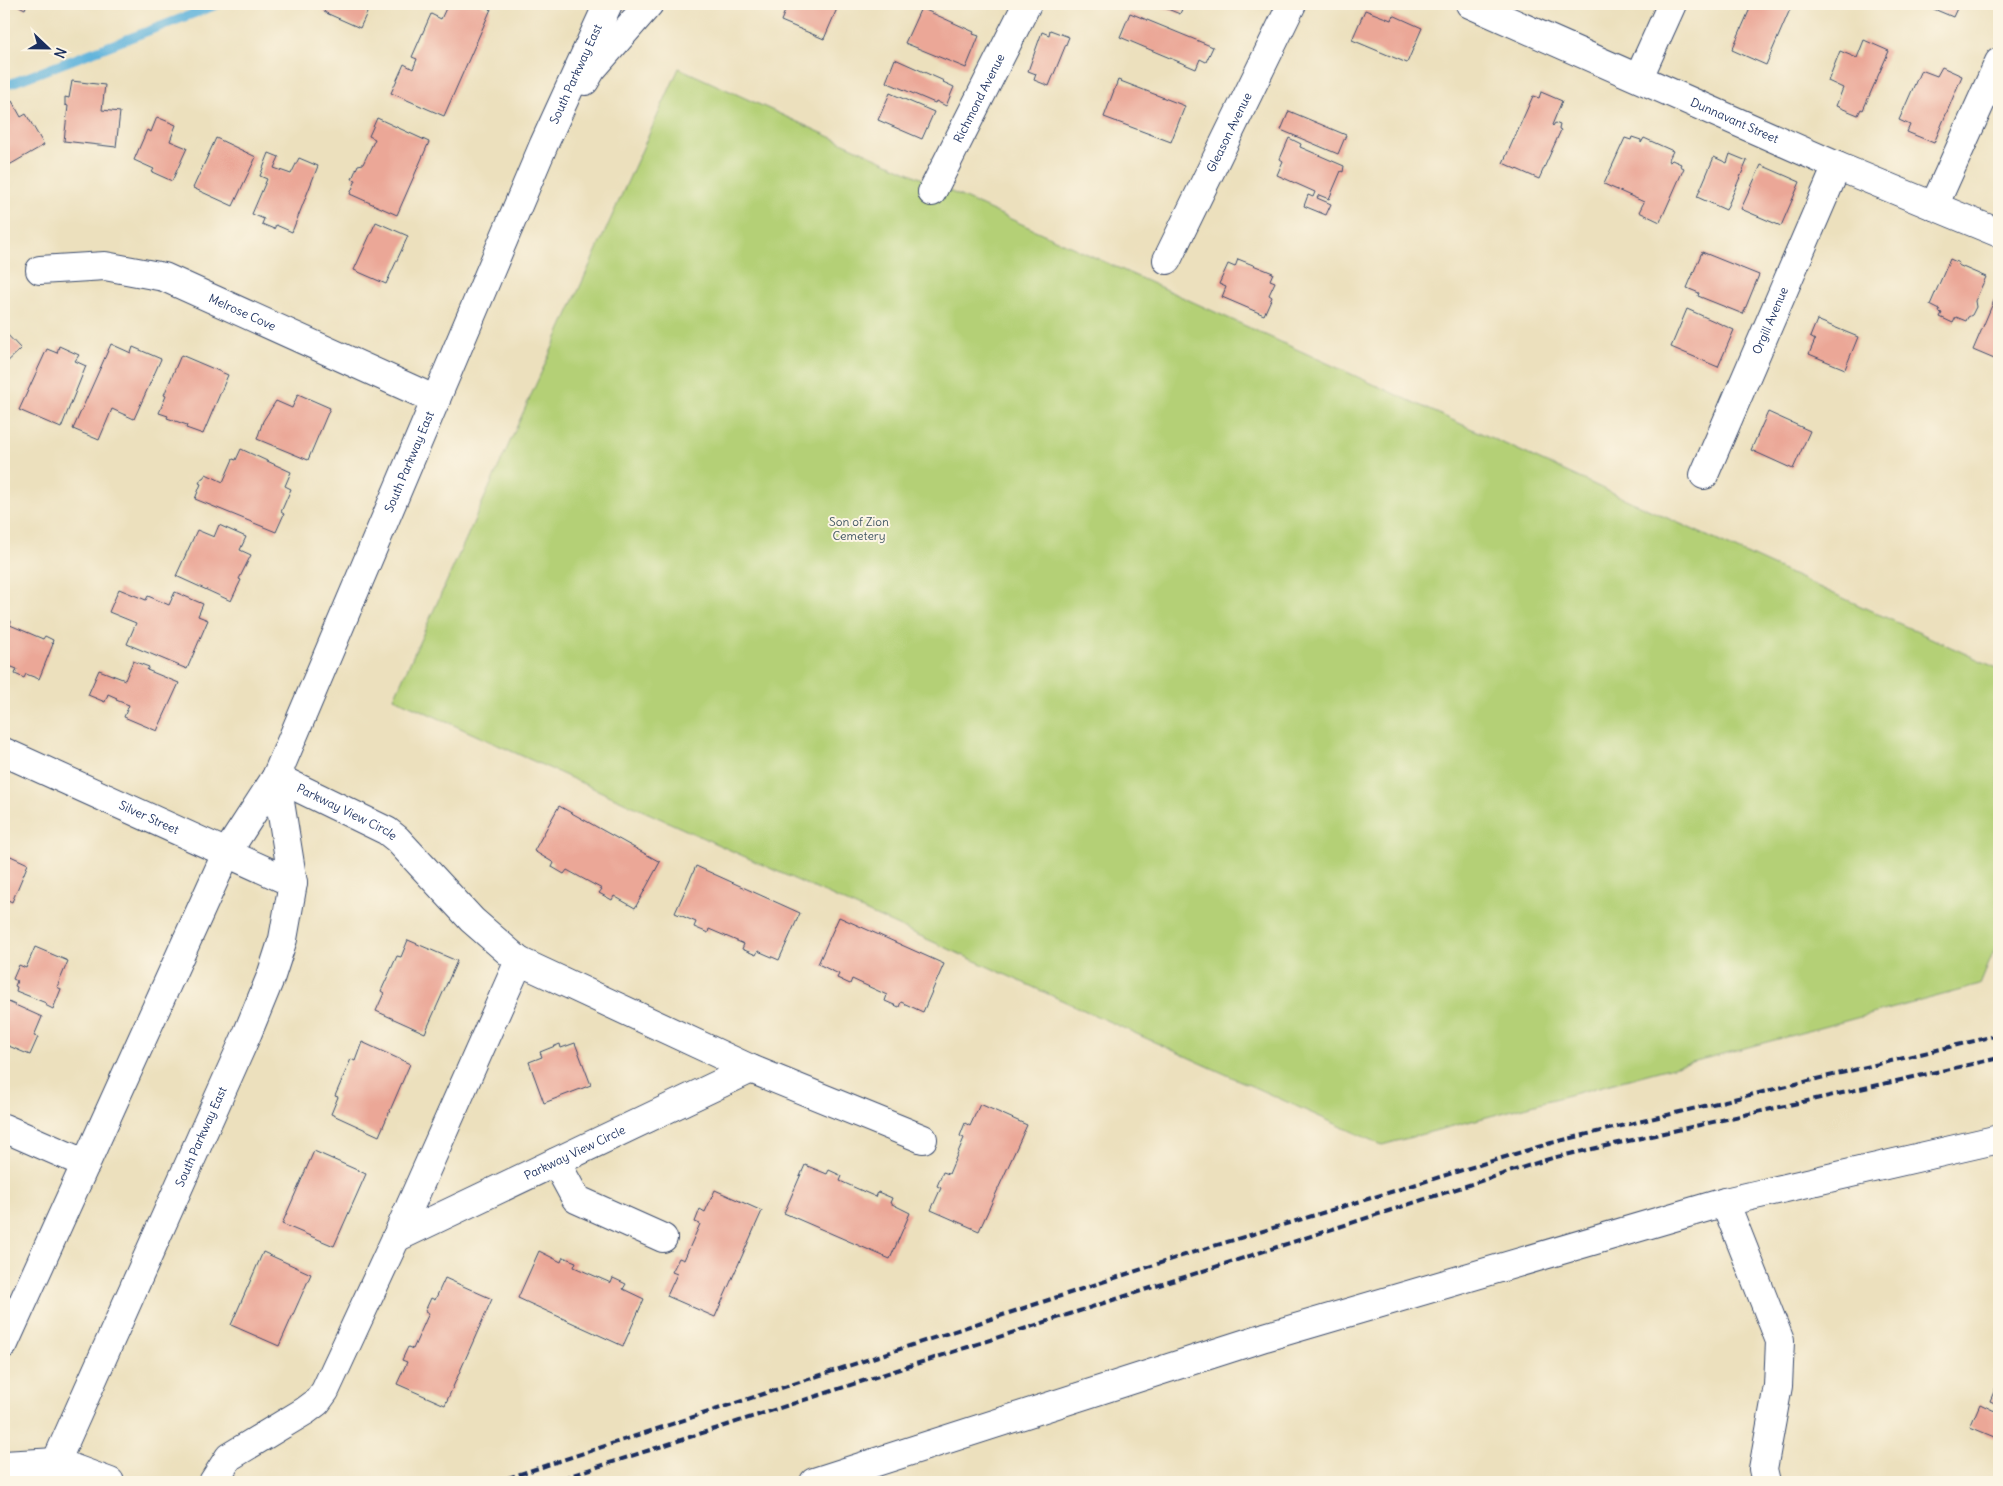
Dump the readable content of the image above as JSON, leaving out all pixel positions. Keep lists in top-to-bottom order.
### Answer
{
  "streets": {
    "street": [
      "South Parkway East",
      "Richmond Avenue",
      "Dunnavant Street",
      "Gleason Avenue",
      "Melrose Cove",
      "Orgill Avenue",
      "Parkway View Circle",
      "Silver Street"
    ]
  },
  "crossings": [
    ["South Parkway East", "Melrose Cove"],
    ["South Parkway East", "Parkway View Circle"],
    ["South Parkway East", "Silver Street"],
    ["Dunnavant Street", "Orgill Avenue"]
  ],
  "parks": ["Son of Zion Cemetery"],
  "north": "right"
}
